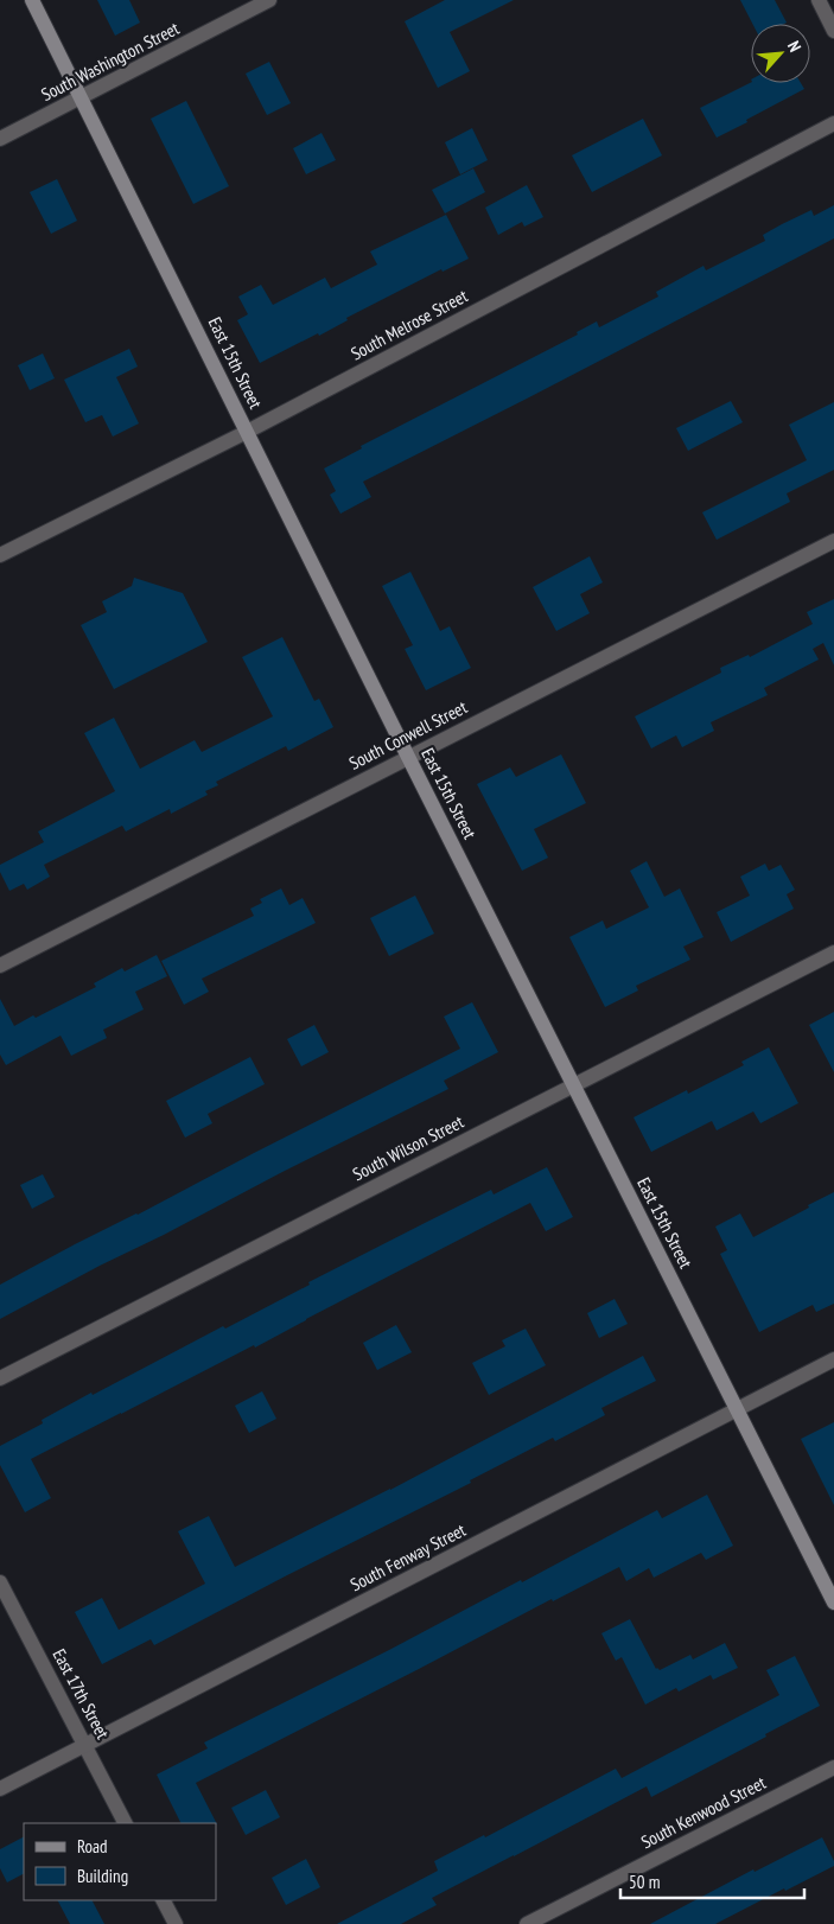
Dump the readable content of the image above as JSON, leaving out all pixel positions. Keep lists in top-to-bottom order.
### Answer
{
  "streets": {
    "main road": ["East 15th Street"],
    "street": [
      "South Washington Street",
      "South Melrose Street",
      "South Conwell Street",
      "South Wilson Street",
      "South Fenway Street",
      "East 17th Street",
      "South Kenwood Street"
    ]
  },
  "crossings": [
    ["South Washington Street", "East 15th Street"],
    ["South Melrose Street", "East 15th Street"],
    ["East 15th Street", "South Conwell Street"],
    ["East 15th Street", "South Wilson Street"],
    ["East 15th Street", "South Fenway Street"],
    ["South Fenway Street", "East 17th Street"]
  ],
  "legend": ["Road", "Building"],
  "scale_bar": "50 m",
  "north": "top right"
}
